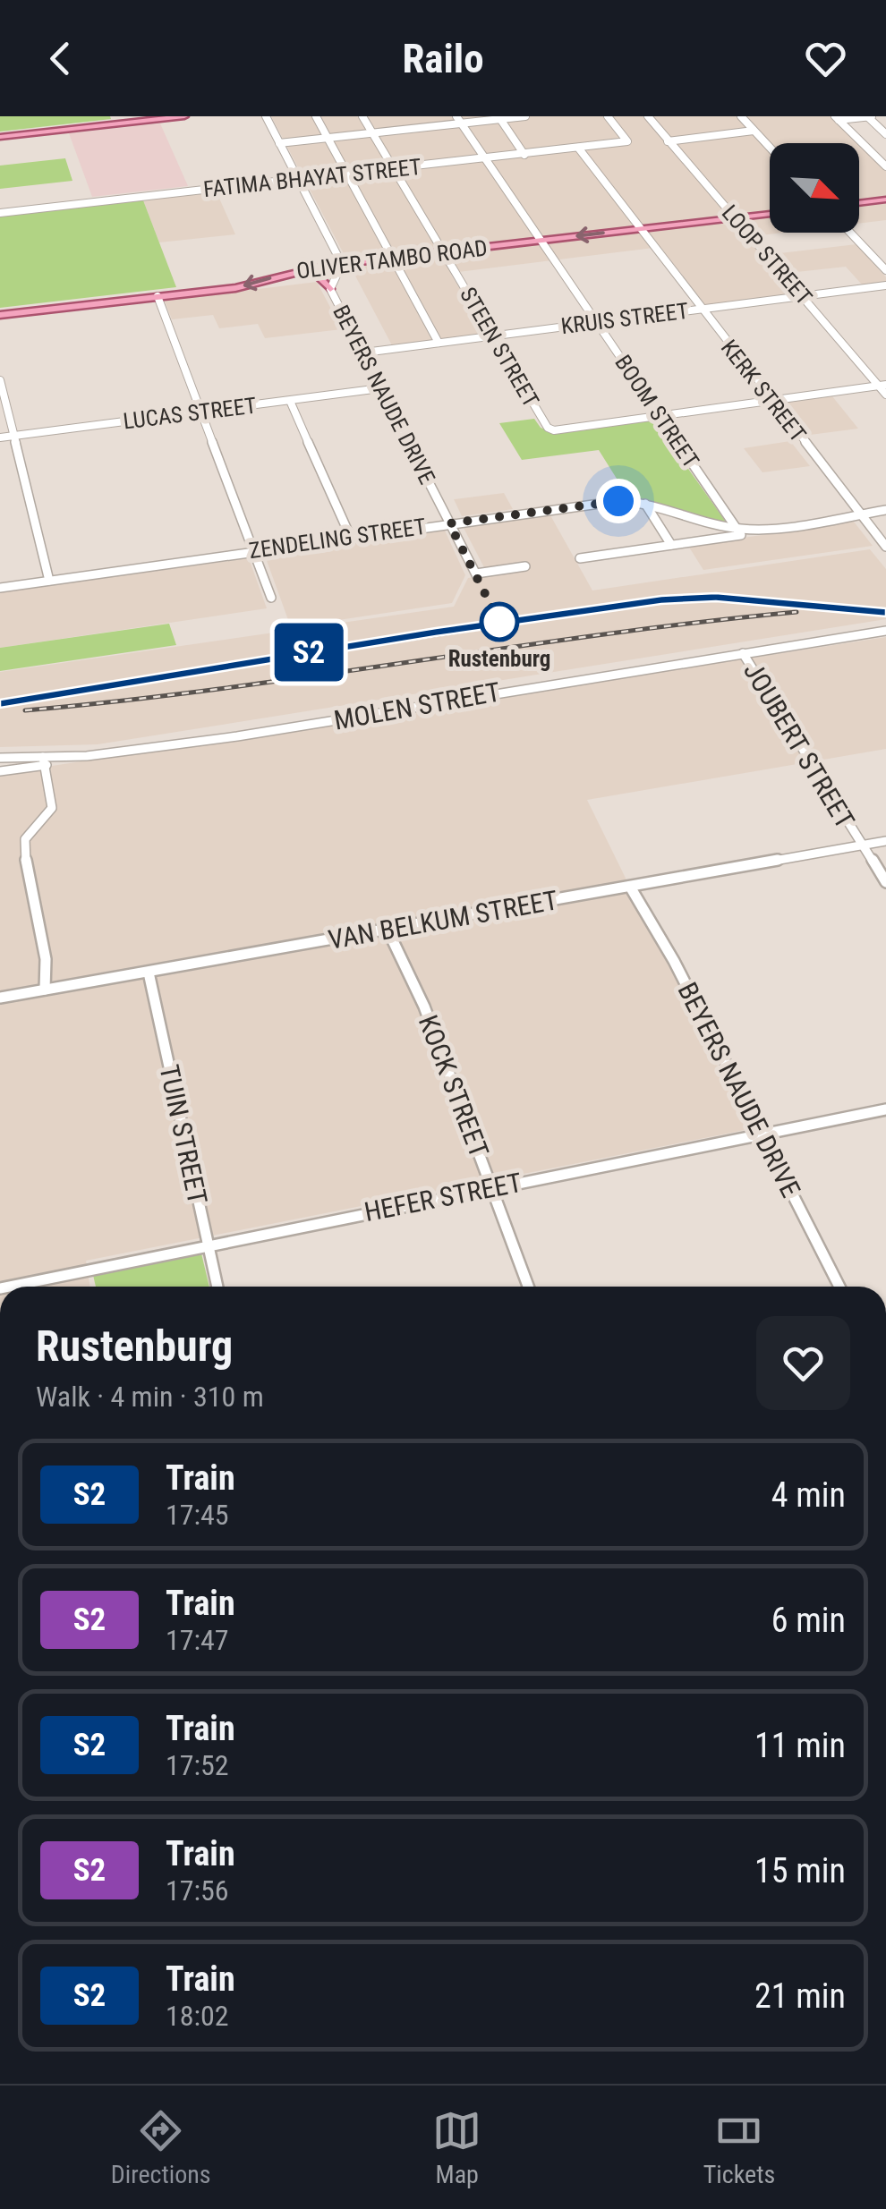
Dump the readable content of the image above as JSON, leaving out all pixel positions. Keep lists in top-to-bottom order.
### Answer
{
  "streets": {
    "main road": ["OLIVER TAMBO ROAD"],
    "street": [
      "FATIMA BHAYAT STREET",
      "LOOP STREET",
      "KRUIS STREET",
      "STEEN STREET",
      "KERK STREET",
      "BEYERS NAUDE DRIVE",
      "BOOM STREET",
      "LUCAS STREET",
      "ZENDELING STREET",
      "MOLEN STREET",
      "JOUBERT STREET",
      "VAN BELKUM STREET",
      "KOCK STREET",
      "TUIN STREET",
      "HEFER STREET"
    ]
  },
  "crossings": [
    ["FATIMA BHAYAT STREET", "STEEN STREET"],
    ["FATIMA BHAYAT STREET", "KERK STREET"],
    ["FATIMA BHAYAT STREET", "BEYERS NAUDE DRIVE"],
    ["FATIMA BHAYAT STREET", "BOOM STREET"],
    ["LOOP STREET", "OLIVER TAMBO ROAD"],
    ["LOOP STREET", "KRUIS STREET"],
    ["OLIVER TAMBO ROAD", "STEEN STREET"],
    ["OLIVER TAMBO ROAD", "KERK STREET"],
    ["OLIVER TAMBO ROAD", "BEYERS NAUDE DRIVE"],
    ["OLIVER TAMBO ROAD", "BOOM STREET"],
    ["KRUIS STREET", "STEEN STREET"],
    ["KRUIS STREET", "KERK STREET"],
    ["KRUIS STREET", "BEYERS NAUDE DRIVE"],
    ["KRUIS STREET", "BOOM STREET"],
    ["STEEN STREET", "BOOM STREET"],
    ["KERK STREET", "ZENDELING STREET"],
    ["BEYERS NAUDE DRIVE", "LUCAS STREET"],
    ["BEYERS NAUDE DRIVE", "ZENDELING STREET"],
    ["BEYERS NAUDE DRIVE", "VAN BELKUM STREET"],
    ["BEYERS NAUDE DRIVE", "HEFER STREET"],
    ["BOOM STREET", "ZENDELING STREET"],
    ["MOLEN STREET", "JOUBERT STREET"],
    ["JOUBERT STREET", "VAN BELKUM STREET"],
    ["VAN BELKUM STREET", "KOCK STREET"],
    ["VAN BELKUM STREET", "TUIN STREET"],
    ["KOCK STREET", "HEFER STREET"],
    ["TUIN STREET", "HEFER STREET"]
  ],
  "places": ["Rustenburg"],
  "north": "bottom right",
  "page": {
    "header": "Railo",
    "on_map": "S2",
    "heading": ["Rustenburg", "Walk · 4 min · 310 m"],
    "list": [
      {
        "mark": "S2",
        "name": "Train",
        "note": "17:45",
        "value": "4 min"
      },
      {
        "mark": "S2",
        "name": "Train",
        "note": "17:47",
        "value": "6 min"
      },
      {
        "mark": "S2",
        "name": "Train",
        "note": "17:52",
        "value": "11 min"
      },
      {
        "mark": "S2",
        "name": "Train",
        "note": "17:56",
        "value": "15 min"
      },
      {
        "mark": "S2",
        "name": "Train",
        "note": "18:02",
        "value": "21 min"
      }
    ],
    "tabs": ["Directions", "Map", "Tickets"]
  }
}
